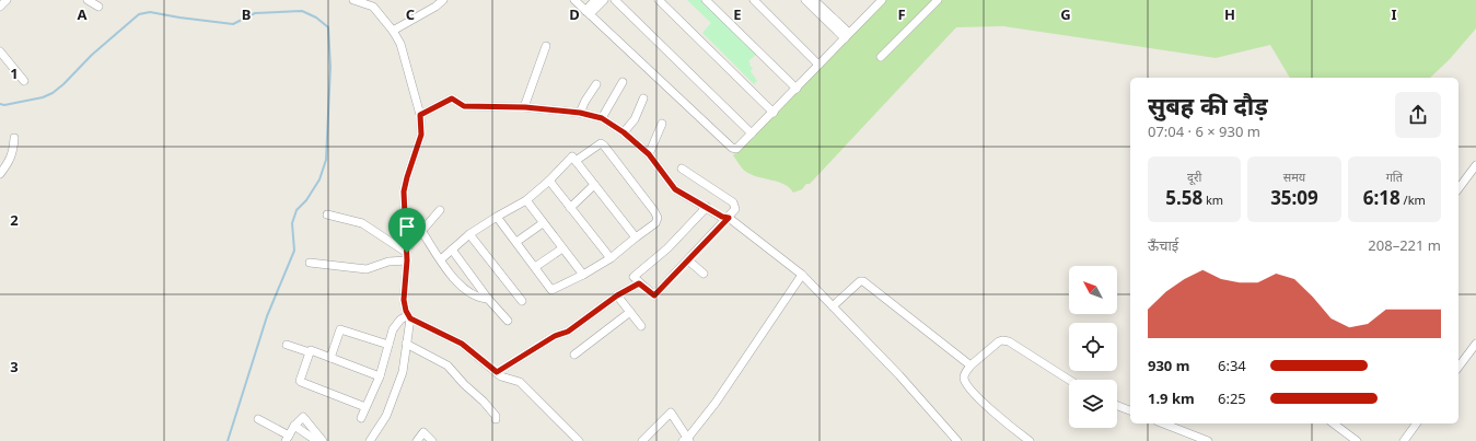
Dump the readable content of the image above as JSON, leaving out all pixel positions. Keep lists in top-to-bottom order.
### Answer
{
  "north": "top left",
  "page": {
    "heading": ["सुबह की दौड़", "07:04 · 6 × 930 m"],
    "stats": [
      ["दूरी", "5.58 km"],
      ["समय", "35:09"],
      ["गति", "6:18 /km"]
    ],
    "chart": ["ऊँचाई", "208–221 m"],
    "list": [
      {
        "name": "930 m",
        "note": "6:34"
      },
      {
        "name": "1.9 km",
        "note": "6:25"
      }
    ]
  },
  "grid": {
    "columns": [
      "A",
      "B",
      "C",
      "D",
      "E",
      "F",
      "G",
      "H",
      "I"
    ],
    "rows": ["1", "2", "3"]
  }
}
